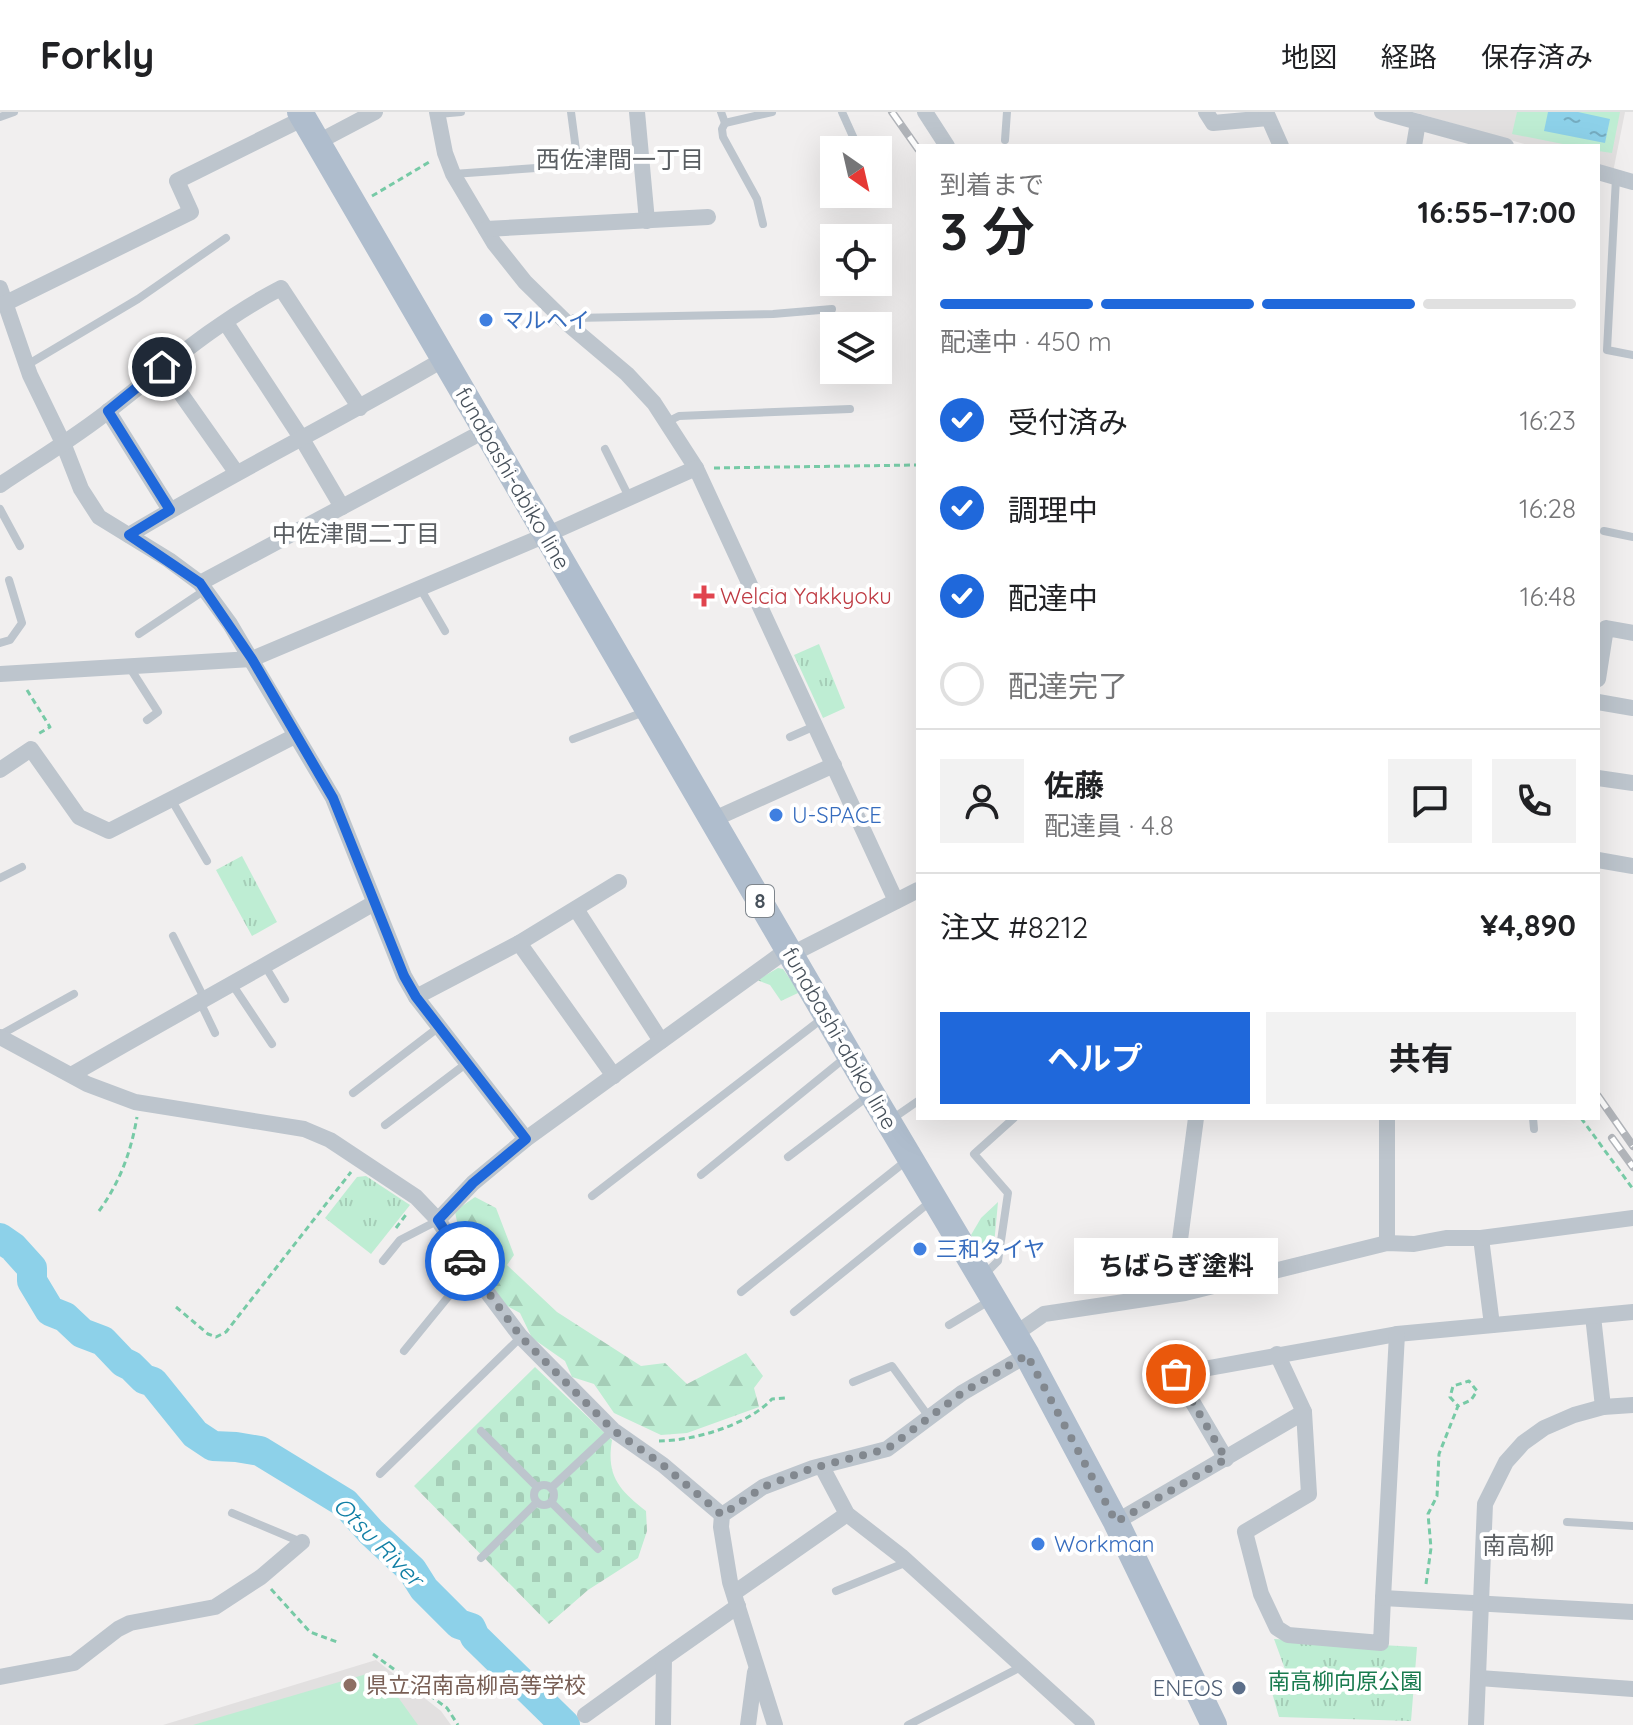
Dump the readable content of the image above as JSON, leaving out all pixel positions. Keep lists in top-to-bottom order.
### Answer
{
  "streets": {
    "main road": ["funabashi-abiko line", "8"]
  },
  "districts": ["西佐津間一丁目", "中佐津間二丁目", "南高柳"],
  "water": ["Otsu River"],
  "parks": ["南高柳向原公園"],
  "places": {
    "other": [
      "マルヘイ",
      "U-SPACE",
      "三和タイヤ",
      "ちばらぎ塗料",
      "Workman",
      "県立沼南高柳高等学校",
      "ENEOS"
    ],
    "health": ["Welcia Yakkyoku"]
  },
  "north": "bottom right",
  "page": {
    "header": "Forkly",
    "nav": ["地図", "経路", "保存済み"],
    "heading": ["3 分", "到着まで", "16:55–17:00"],
    "panel": [
      "佐藤",
      "配達員 · 4.8",
      "注文 #8212",
      "¥4,890"
    ],
    "bar": "配達中 · 450 m",
    "list": [
      ["受付済み", "16:23"],
      ["調理中", "16:28"],
      ["配達中", "16:48"],
      "配達完了"
    ],
    "buttons": ["ヘルプ", "共有"],
    "bubble": "ちばらぎ塗料"
  }
}
